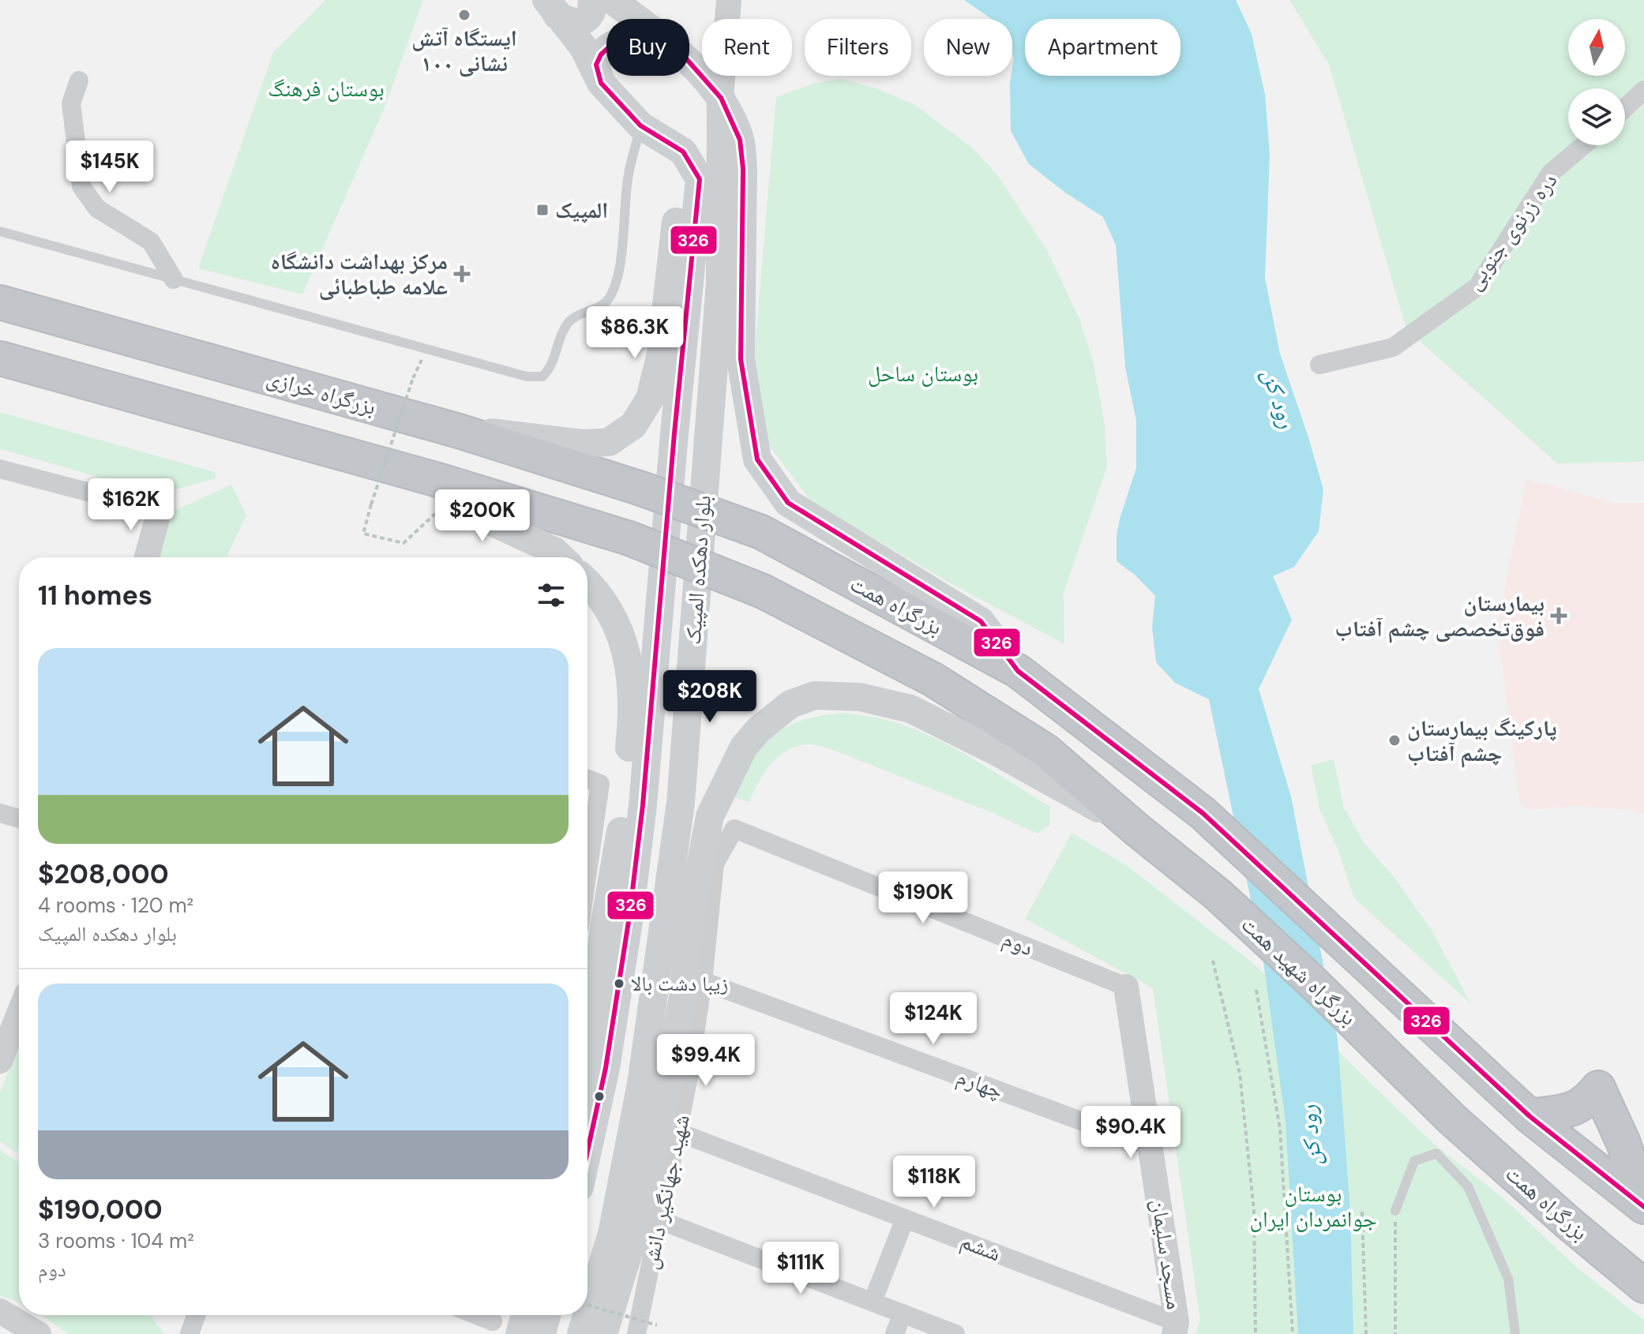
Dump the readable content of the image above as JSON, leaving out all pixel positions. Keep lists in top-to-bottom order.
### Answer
{
  "streets": {
    "highway": ["بزرگراه خرازی", "بزرگراه همت", "بزرگراه شهید همت"],
    "main road": ["بلوار دهکده المپیک"],
    "street": [
      "دره زرنوی جنوبی",
      "دوم",
      "چهارم",
      "شهید جهانگیر دانش",
      "ششم",
      "مسجد سلیمان"
    ]
  },
  "crossings": [
    ["بزرگراه خرازی", "بزرگراه همت"],
    ["بزرگراه همت", "بزرگراه شهید همت"],
    ["دوم", "شهید جهانگیر دانش"],
    ["دوم", "مسجد سلیمان"],
    ["چهارم", "شهید جهانگیر دانش"],
    ["چهارم", "مسجد سلیمان"],
    ["شهید جهانگیر دانش", "ششم"],
    ["ششم", "مسجد سلیمان"]
  ],
  "water": ["رود کن"],
  "parks": ["بوستان فرهنگ", "بوستان ساحل", "بوستان جوانمردان ایران"],
  "places": {
    "other": ["ایستگاه آتش نشانی ۱۰۰", "پاركينگ بيمارستان چشم آفتاب", "زیبا دشت بالا"],
    "transit": ["المپیک"],
    "health": ["مرکز بهداشت دانشگاه علامه طباطبائی", "بیمارستان فوق‌تخصصی چشم آفتاب"]
  },
  "lines": ["transit line 326"],
  "north": "top",
  "page": {
    "chip": [
      "Buy",
      "Rent",
      "Filters",
      "New",
      "Apartment"
    ],
    "price": [
      "$145K",
      "$86.3K",
      "$162K",
      "$200K",
      "$208K",
      "$190K",
      "$124K",
      "$99.4K",
      "$90.4K",
      "$118K",
      "$111K"
    ],
    "heading": "11 homes",
    "list": [
      {
        "name": "$208,000",
        "note": "4 rooms · 120 m² · بلوار دهکده المپیک"
      },
      {
        "name": "$190,000",
        "note": "3 rooms · 104 m² · دوم"
      }
    ]
  }
}
